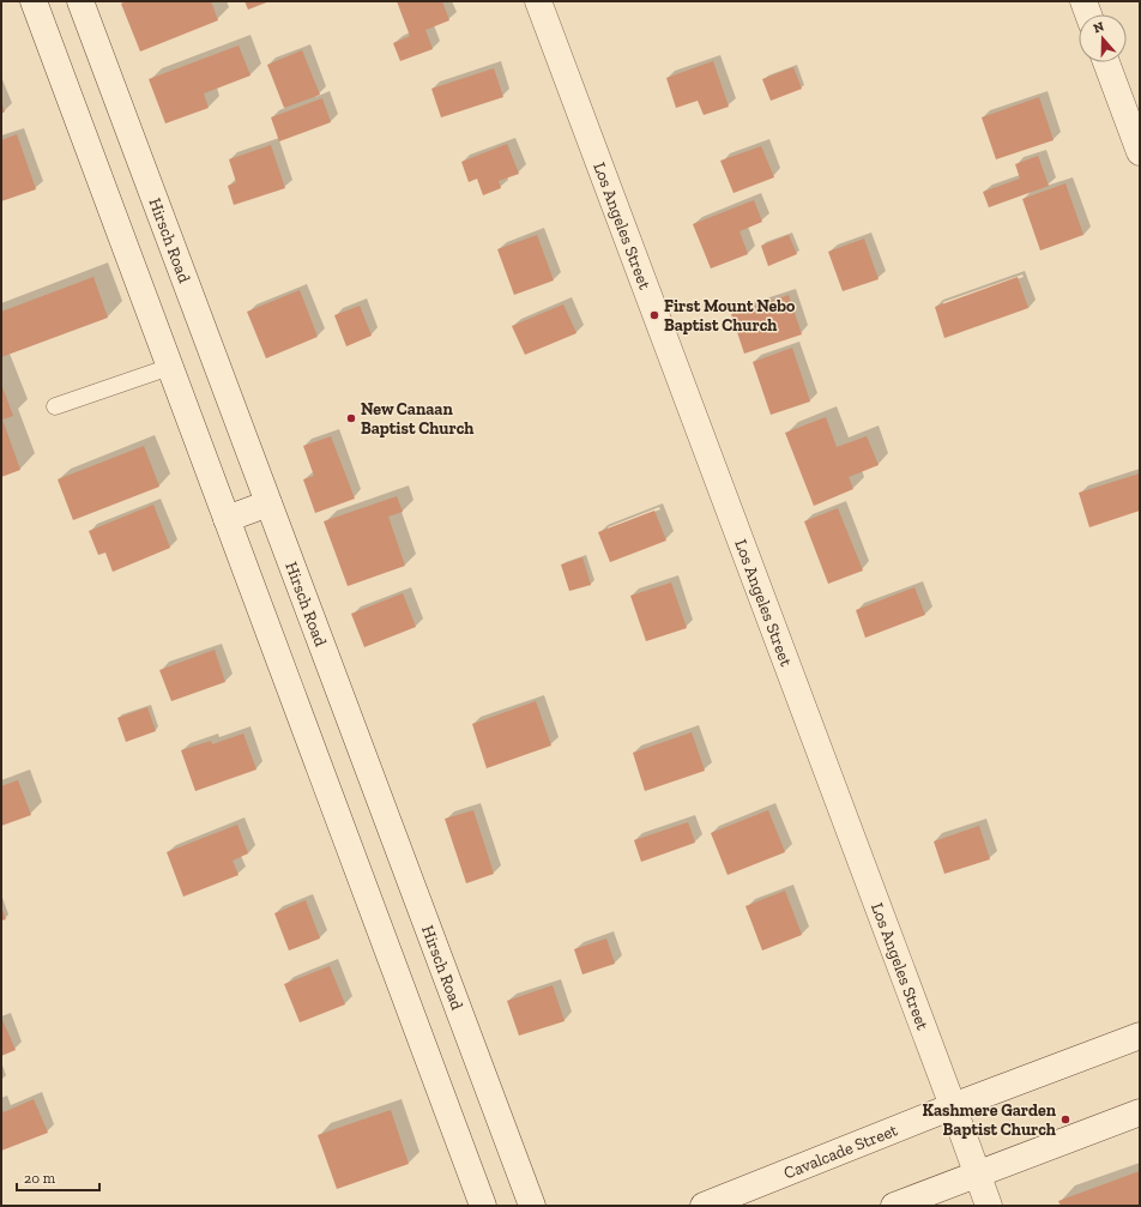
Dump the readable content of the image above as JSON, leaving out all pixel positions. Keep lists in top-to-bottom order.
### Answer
{
  "streets": {
    "main road": ["Los Angeles Street", "Hirsch Road", "Cavalcade Street"]
  },
  "crossings": [
    ["Los Angeles Street", "Cavalcade Street"]
  ],
  "places": ["First Mount Nebo Baptist Church", "New Canaan Baptist Church", "Kashmere Garden Baptist Church"],
  "scale_bar": "20 m",
  "north": "top"
}
